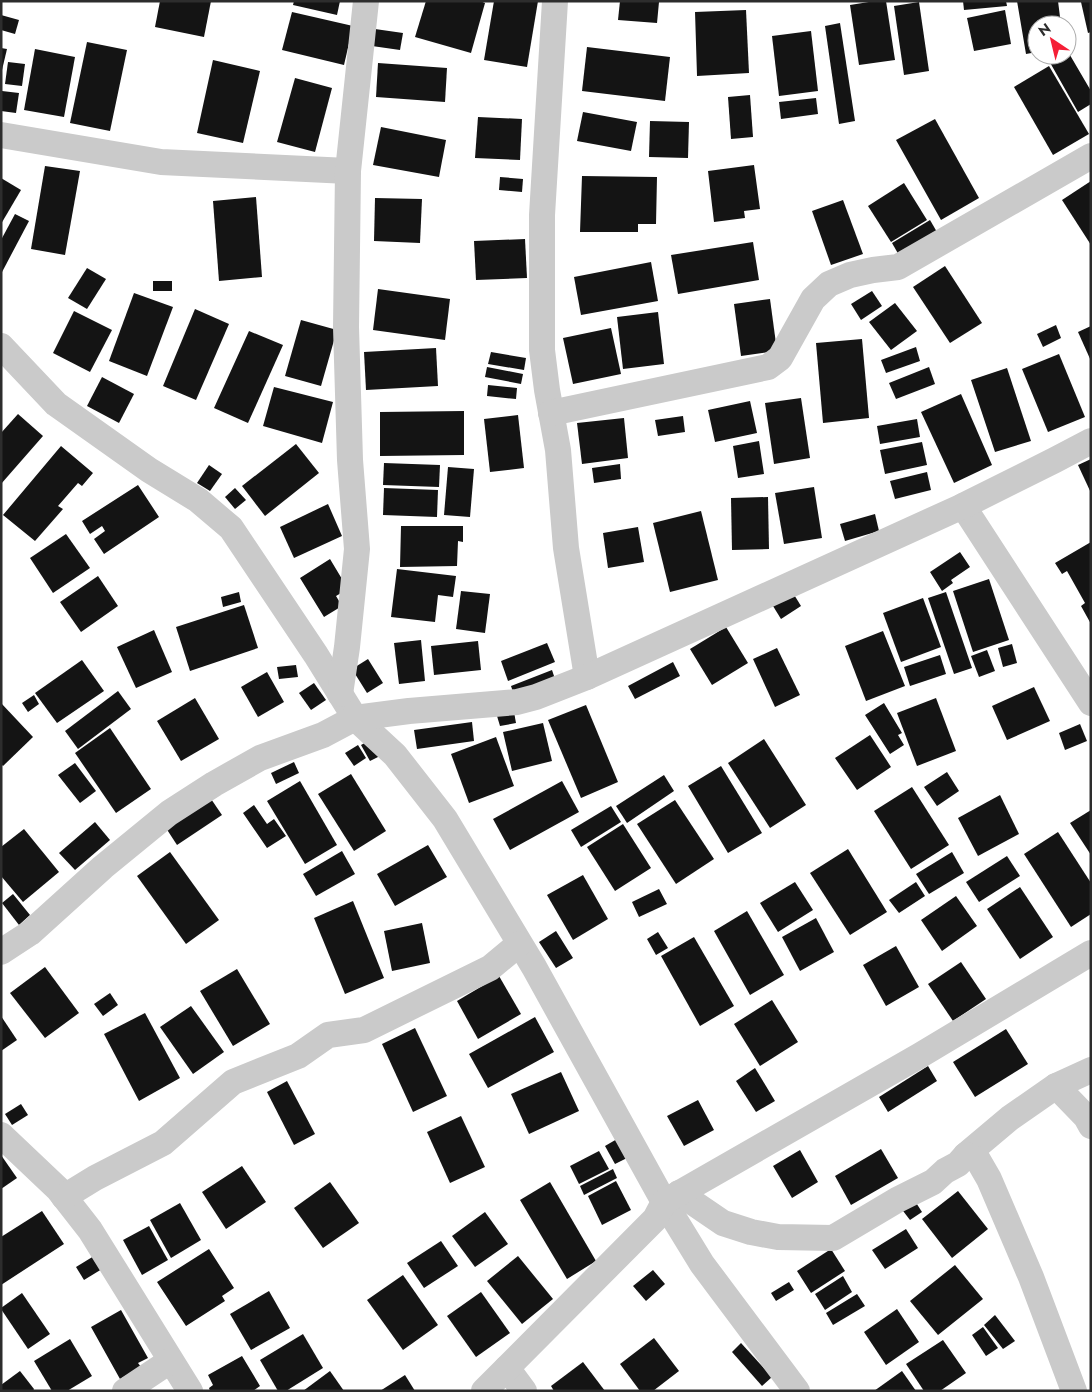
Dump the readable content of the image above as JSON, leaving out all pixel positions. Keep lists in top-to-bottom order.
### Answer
{
  "north": "top left"
}
